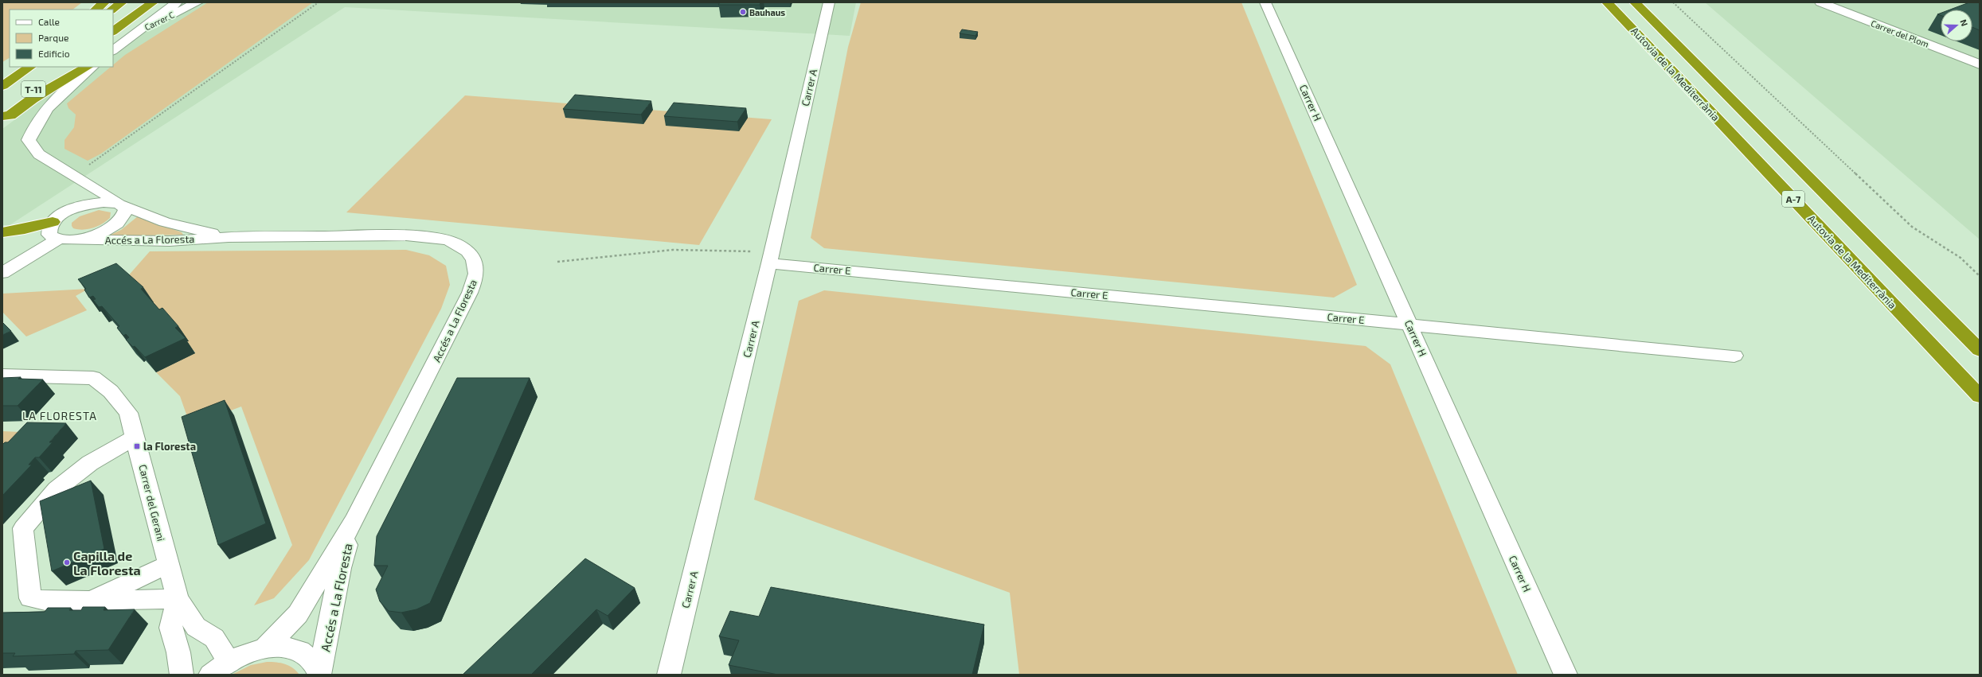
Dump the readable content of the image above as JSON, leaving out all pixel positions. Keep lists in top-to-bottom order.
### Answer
{
  "streets": {
    "highway": ["Autovia de la Mediterrània", "T-11", "A-7"],
    "street": [
      "Carrer C",
      "Carrer del Plom",
      "Carrer A",
      "Carrer H",
      "Accés a La Floresta",
      "Carrer E",
      "Carrer del Gerani"
    ]
  },
  "crossings": [
    ["Carrer A", "Carrer E"],
    ["Carrer H", "Carrer E"]
  ],
  "districts": ["LA FLORESTA"],
  "places": {
    "other": ["Bauhaus", "Capilla de La Floresta"],
    "transit": ["la Floresta"]
  },
  "legend": ["Calle", "Parque", "Edificio"],
  "north": "right"
}
